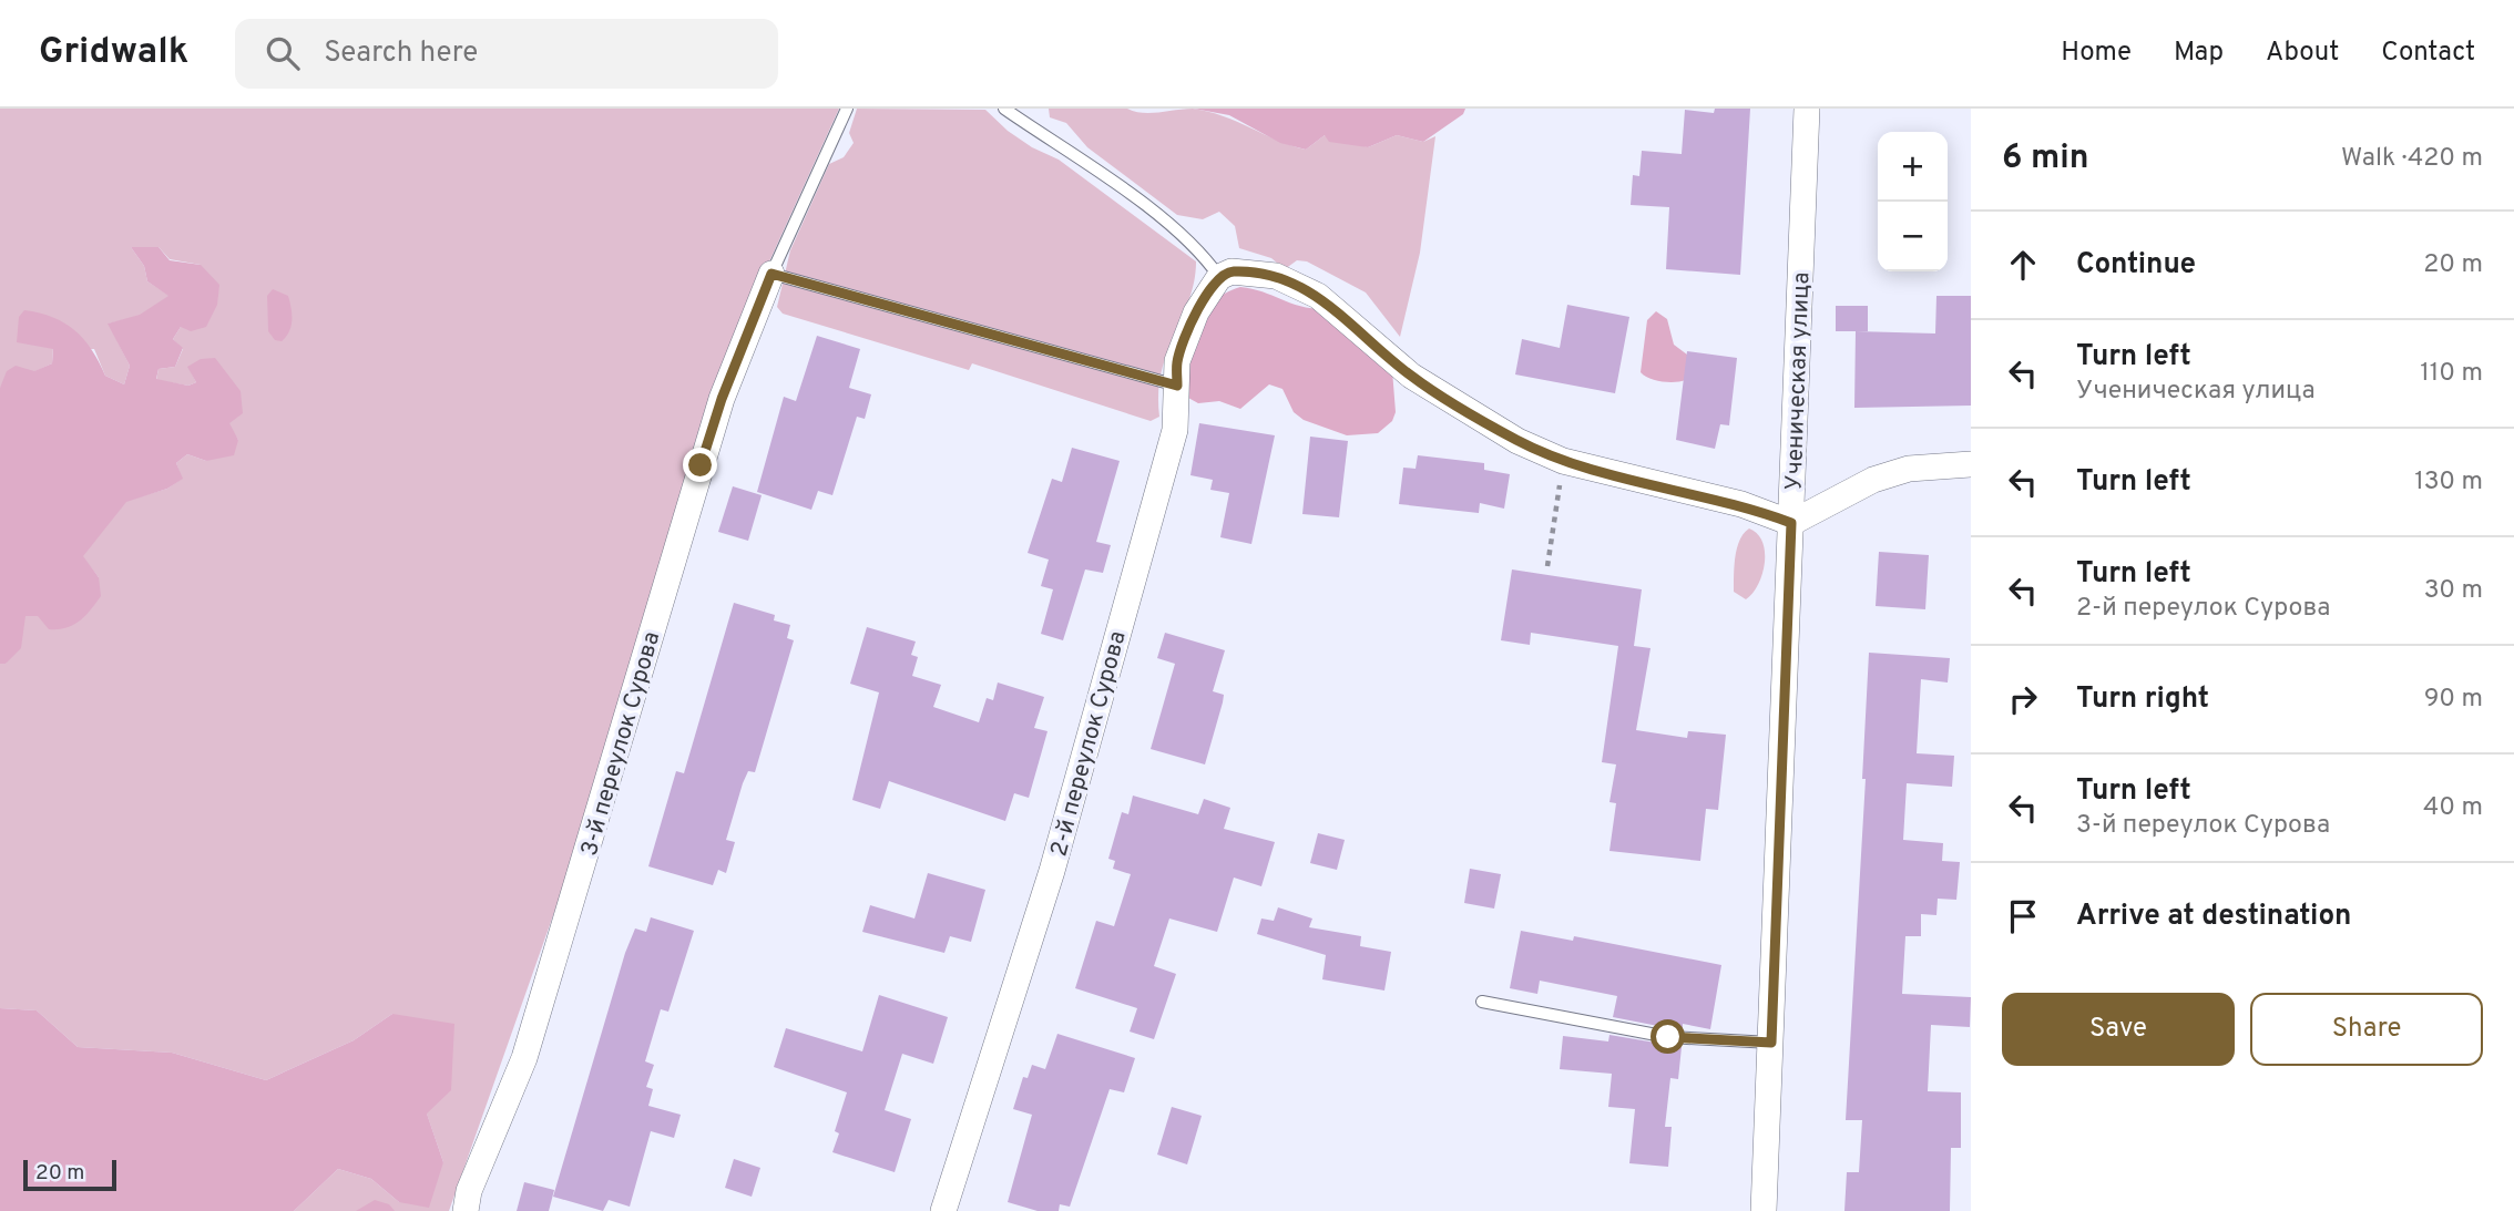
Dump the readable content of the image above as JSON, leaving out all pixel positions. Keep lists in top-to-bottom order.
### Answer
{
  "streets": {
    "street": ["Ученическая улица", "3-й переулок Сурова", "2-й переулок Сурова"]
  },
  "scale_bar": "20 m",
  "page": {
    "header": "Gridwalk",
    "search": "Search here",
    "nav": [
      "Home",
      "Map",
      "About",
      "Contact"
    ],
    "heading": ["6 min", "Walk · 420 m"],
    "map_buttons": ["+", "−"],
    "list": [
      ["Continue", "20 m"],
      ["Turn left", "Ученическая улица", "110 m"],
      ["Turn left", "130 m"],
      ["Turn left", "2-й переулок Сурова", "30 m"],
      ["Turn right", "90 m"],
      ["Turn left", "3-й переулок Сурова", "40 m"],
      "Arrive at destination"
    ],
    "buttons": ["Save", "Share"],
    "scale": "20 m"
  }
}
